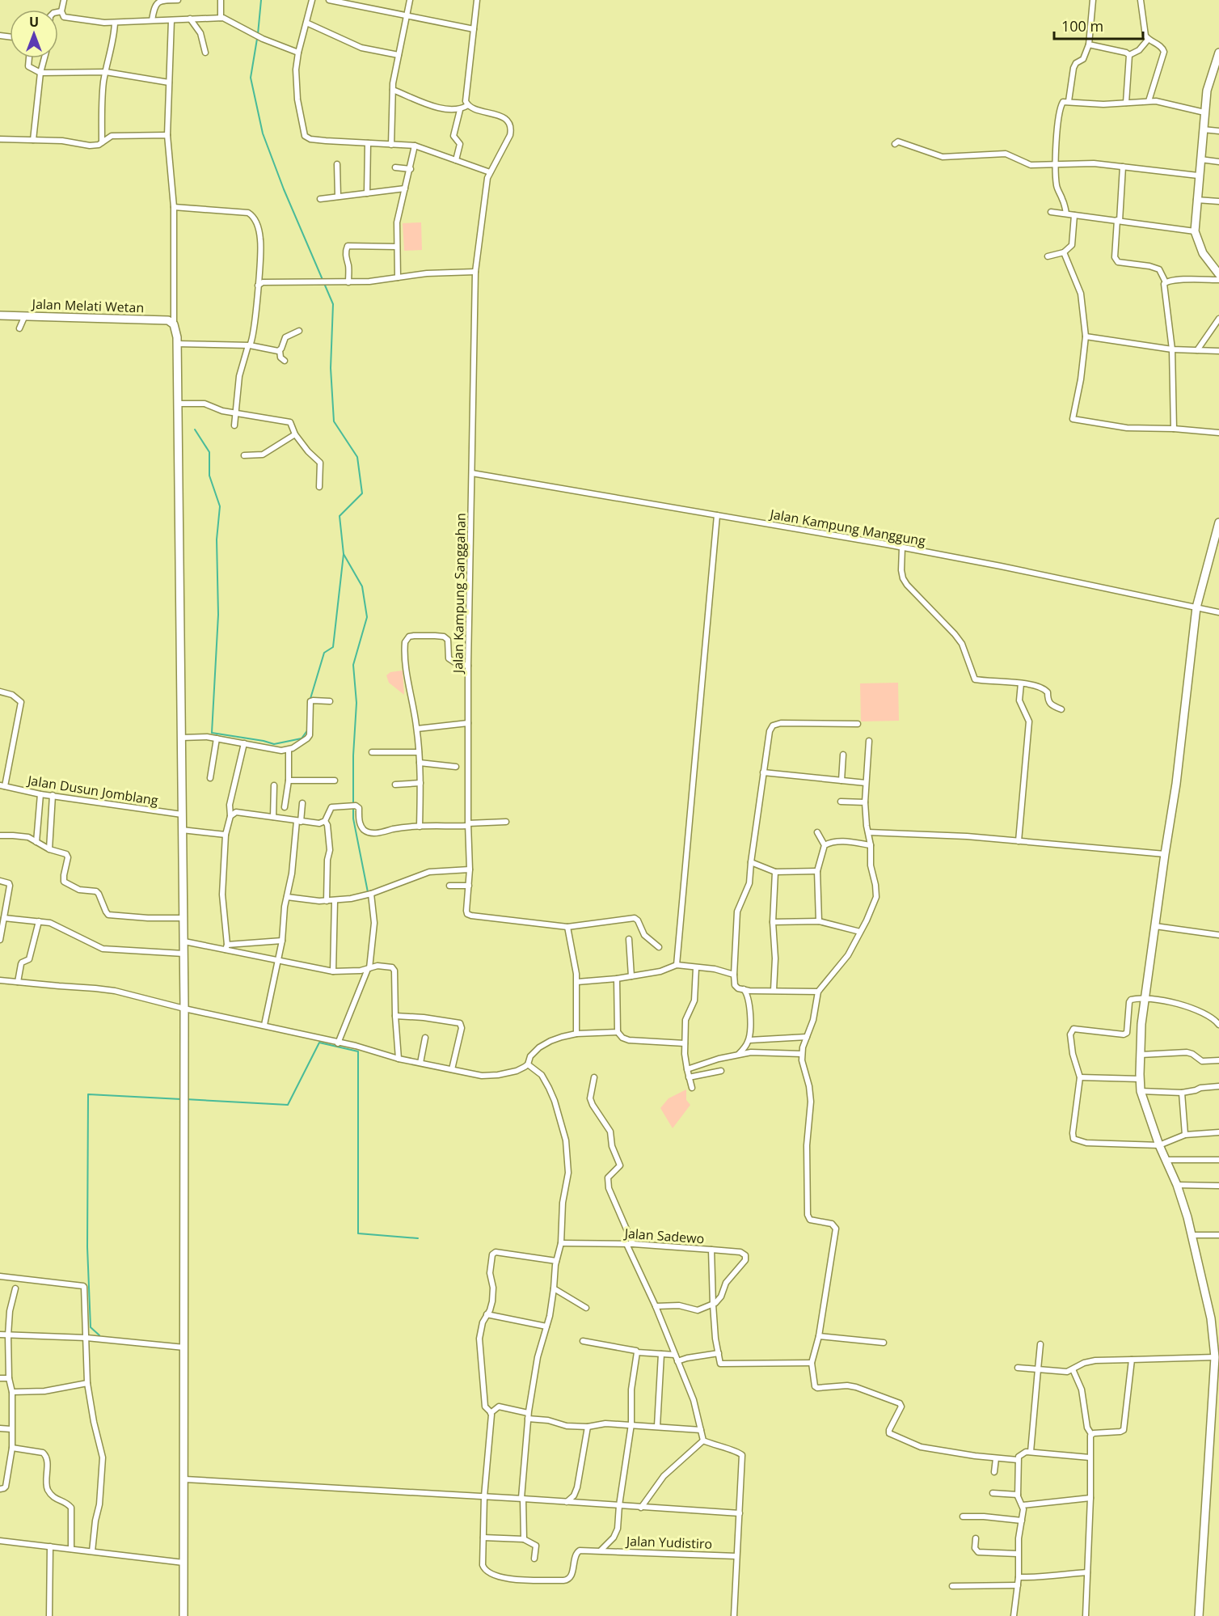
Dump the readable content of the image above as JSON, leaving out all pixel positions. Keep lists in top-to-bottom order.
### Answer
{
  "streets": {
    "street": [
      "Jalan Melati Wetan",
      "Jalan Kampung Manggung",
      "Jalan Kampung Sanggahan",
      "Jalan Dusun Jomblang",
      "Jalan Sadewo",
      "Jalan Yudistiro"
    ]
  },
  "crossings": [
    ["Jalan Kampung Manggung", "Jalan Kampung Sanggahan"]
  ],
  "scale_bar": "100 m",
  "north": "top"
}
